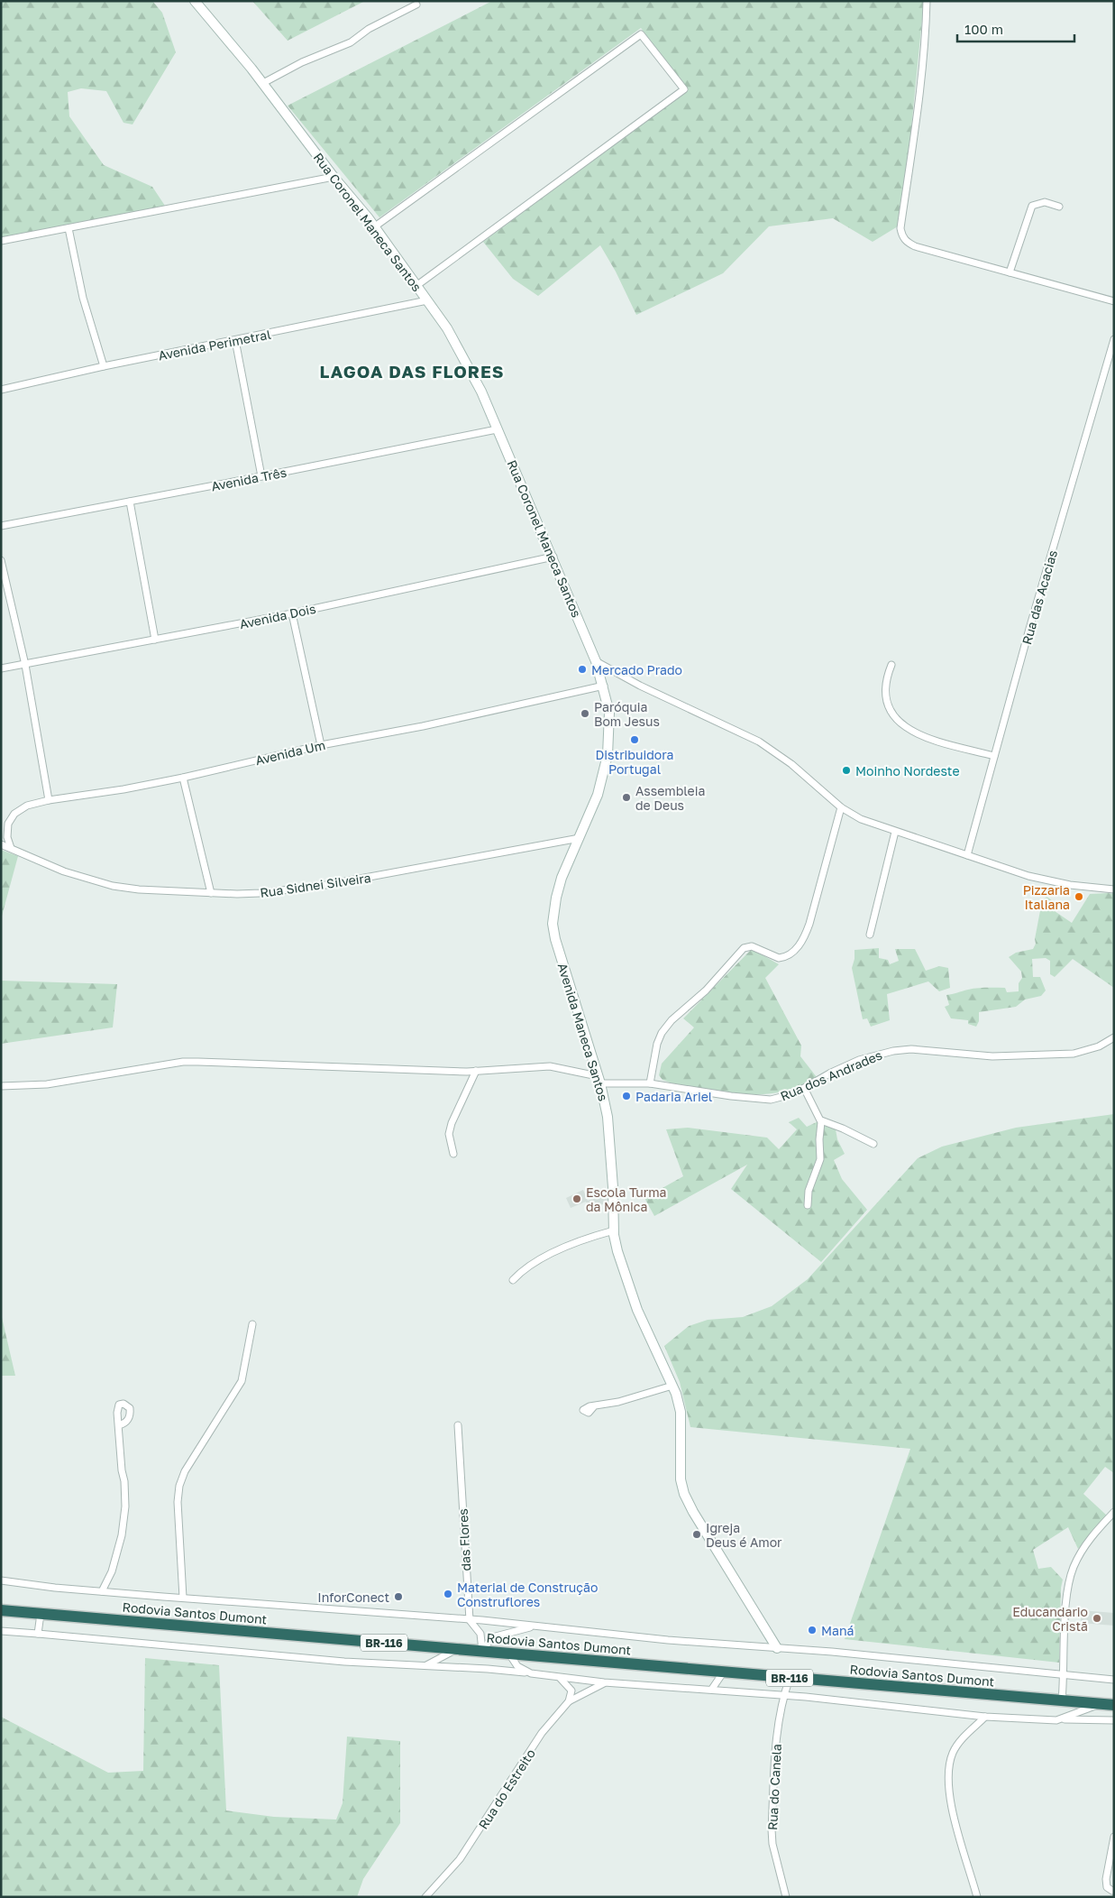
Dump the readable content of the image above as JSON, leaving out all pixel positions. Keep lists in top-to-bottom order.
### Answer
{
  "streets": {
    "highway": ["Rodovia Santos Dumont", "BR-116"],
    "street": [
      "Rua Coronel Maneca Santos",
      "Avenida Perimetral",
      "Avenida Três",
      "Rua das Acacias",
      "Avenida Dois",
      "Avenida Um",
      "Rua Sidnei Silveira",
      "Avenida Maneca Santos",
      "Rua dos Andrades",
      "das Flores",
      "Rua do Canela",
      "Rua do Estreito"
    ]
  },
  "crossings": [
    ["Rua Coronel Maneca Santos", "Avenida Perimetral"],
    ["Rua Coronel Maneca Santos", "Avenida Três"],
    ["Rua Coronel Maneca Santos", "Avenida Dois"],
    ["Rua Coronel Maneca Santos", "Avenida Um"],
    ["Rua Coronel Maneca Santos", "Avenida Maneca Santos"],
    ["Avenida Um", "Rua Sidnei Silveira"],
    ["Avenida Um", "Avenida Maneca Santos"],
    ["Rua Sidnei Silveira", "Avenida Maneca Santos"],
    ["Avenida Maneca Santos", "Rua dos Andrades"],
    ["das Flores", "Rodovia Santos Dumont"],
    ["Rodovia Santos Dumont", "Rua do Canela"]
  ],
  "districts": ["LAGOA DAS FLORES"],
  "places": [
    "Mercado Prado",
    "Paróquia Bom Jesus",
    "Distribuidora Portugal",
    "Moinho Nordeste",
    "Assembleia de Deus",
    "Pizzaria Italiana",
    "Padaria Ariel",
    "Escola Turma da Mônica",
    "Igreja Deus é Amor",
    "Material de Construção Construflores",
    "InforConect",
    "Educandario Cristã",
    "Maná"
  ],
  "scale_bar": "100 m"
}
